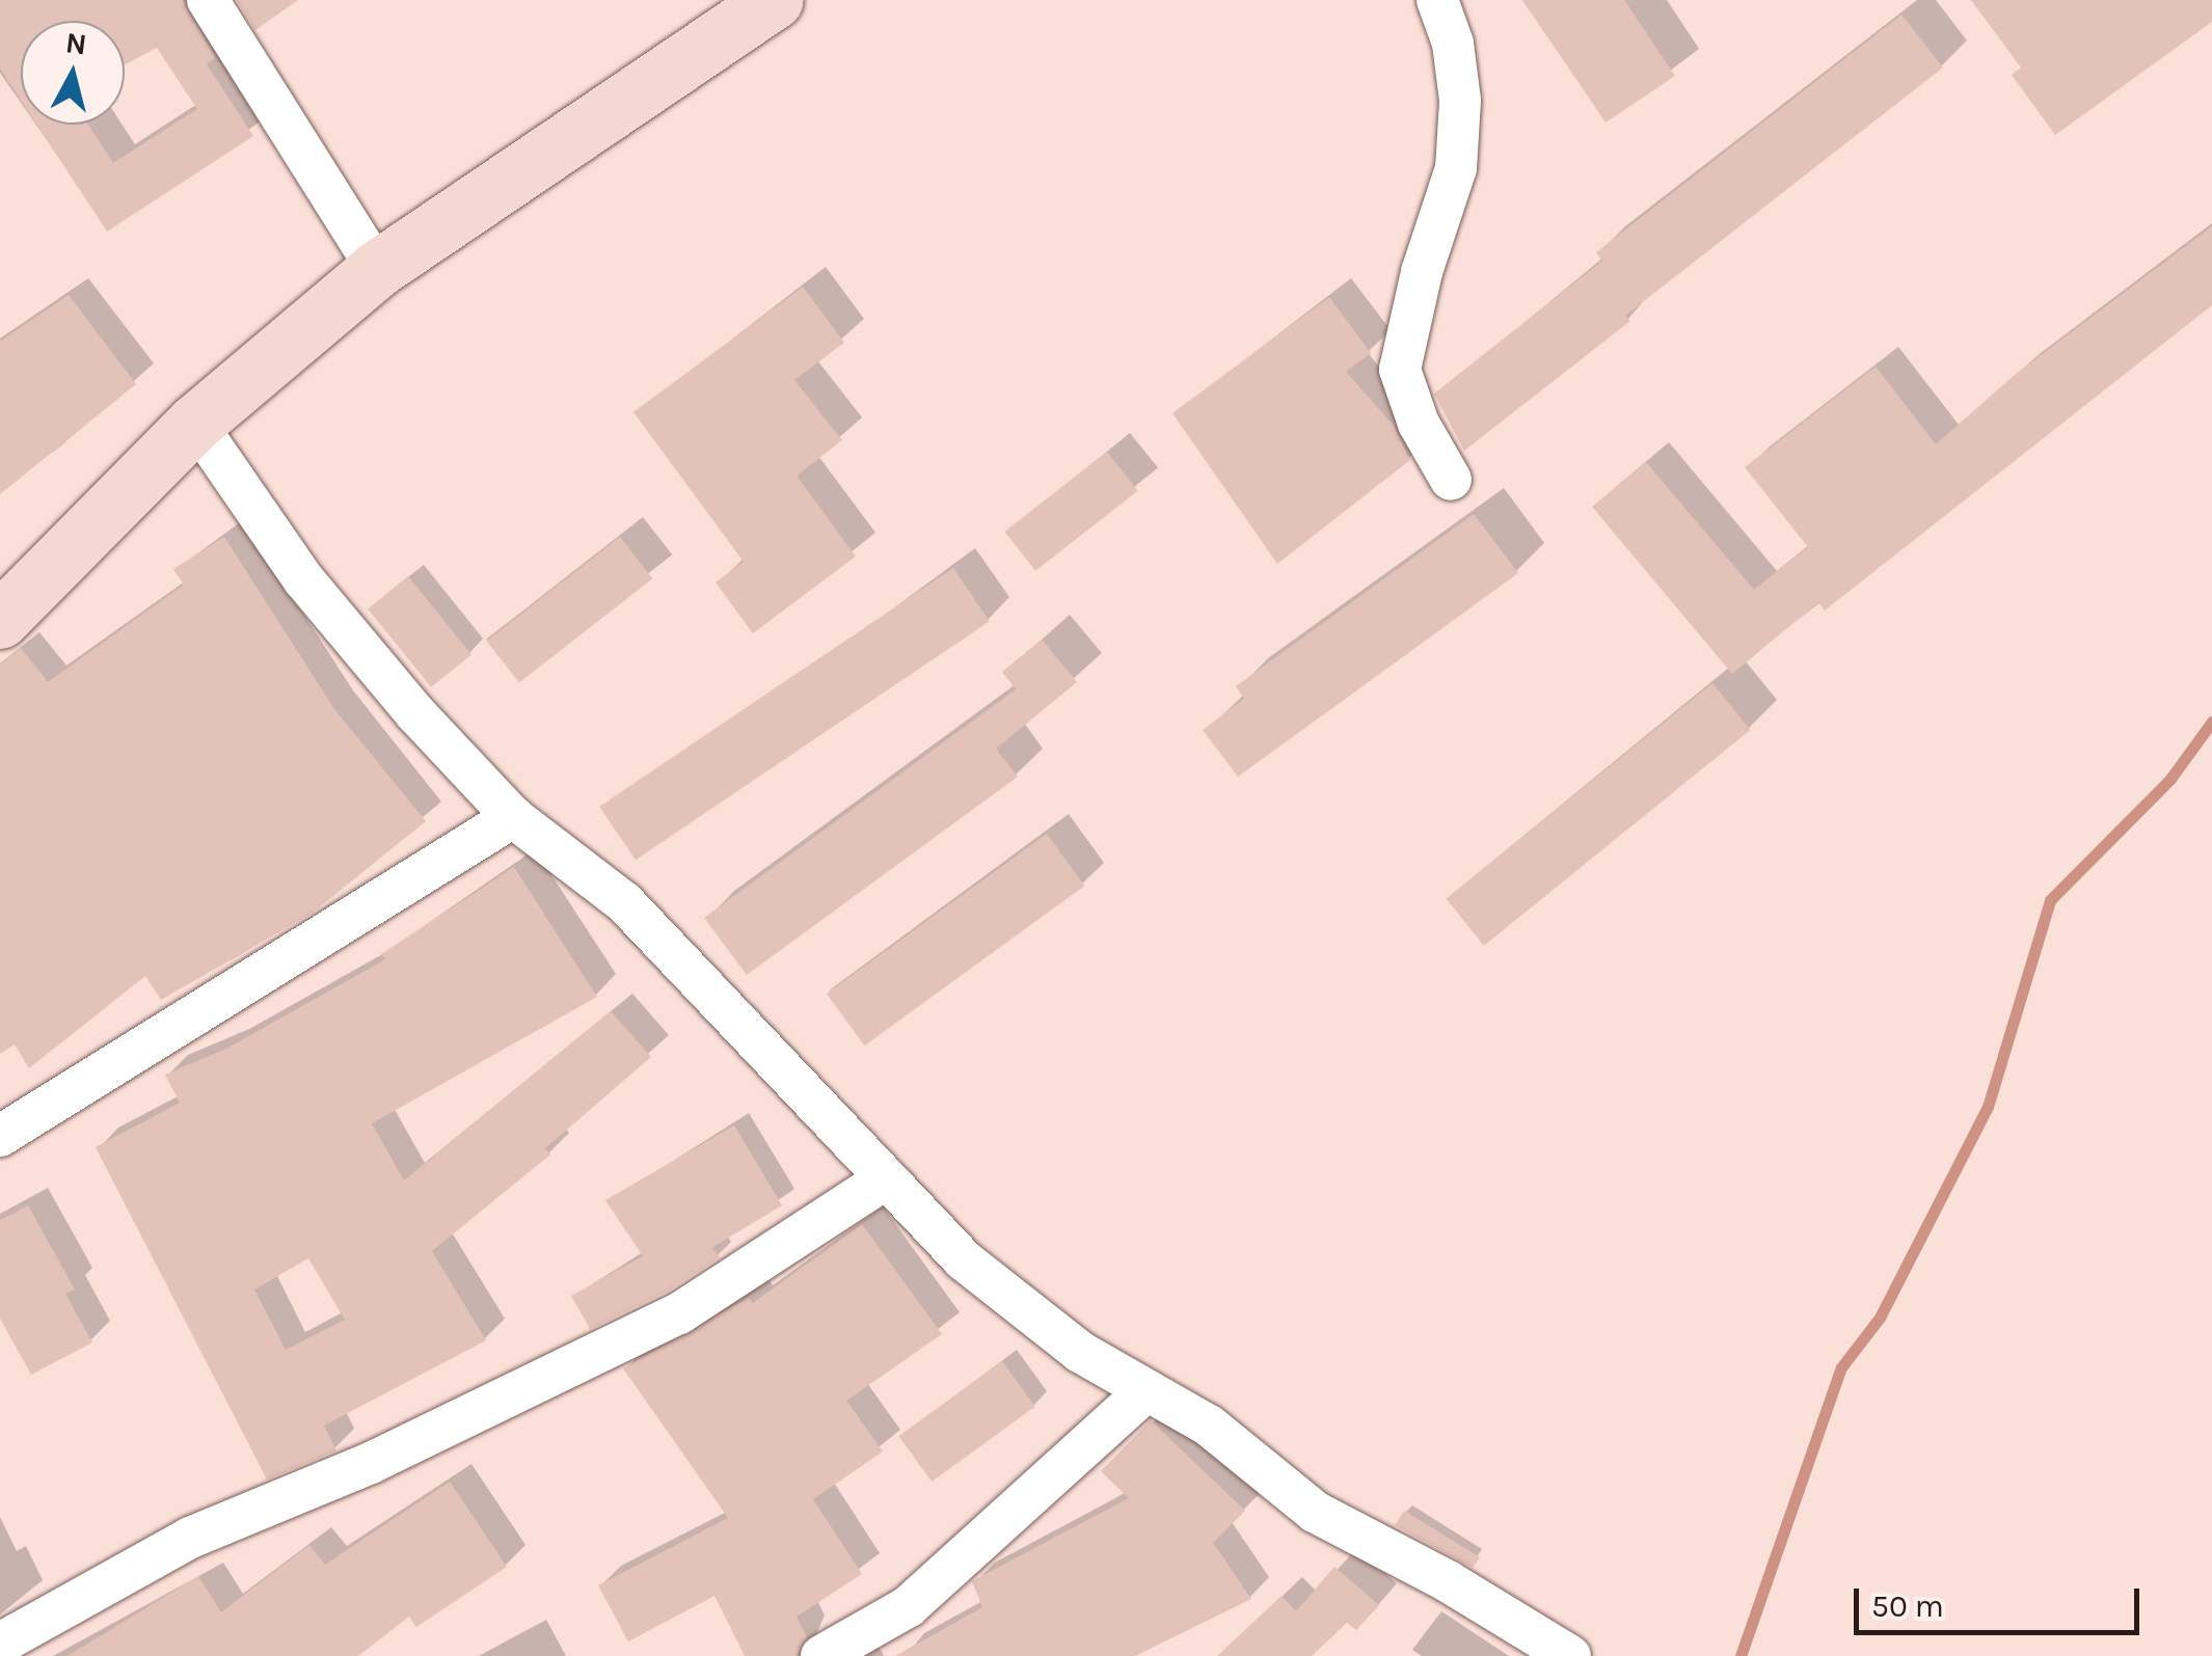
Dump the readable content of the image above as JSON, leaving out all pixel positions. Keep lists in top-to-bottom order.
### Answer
{
  "scale_bar": "50 m",
  "north": "top"
}
